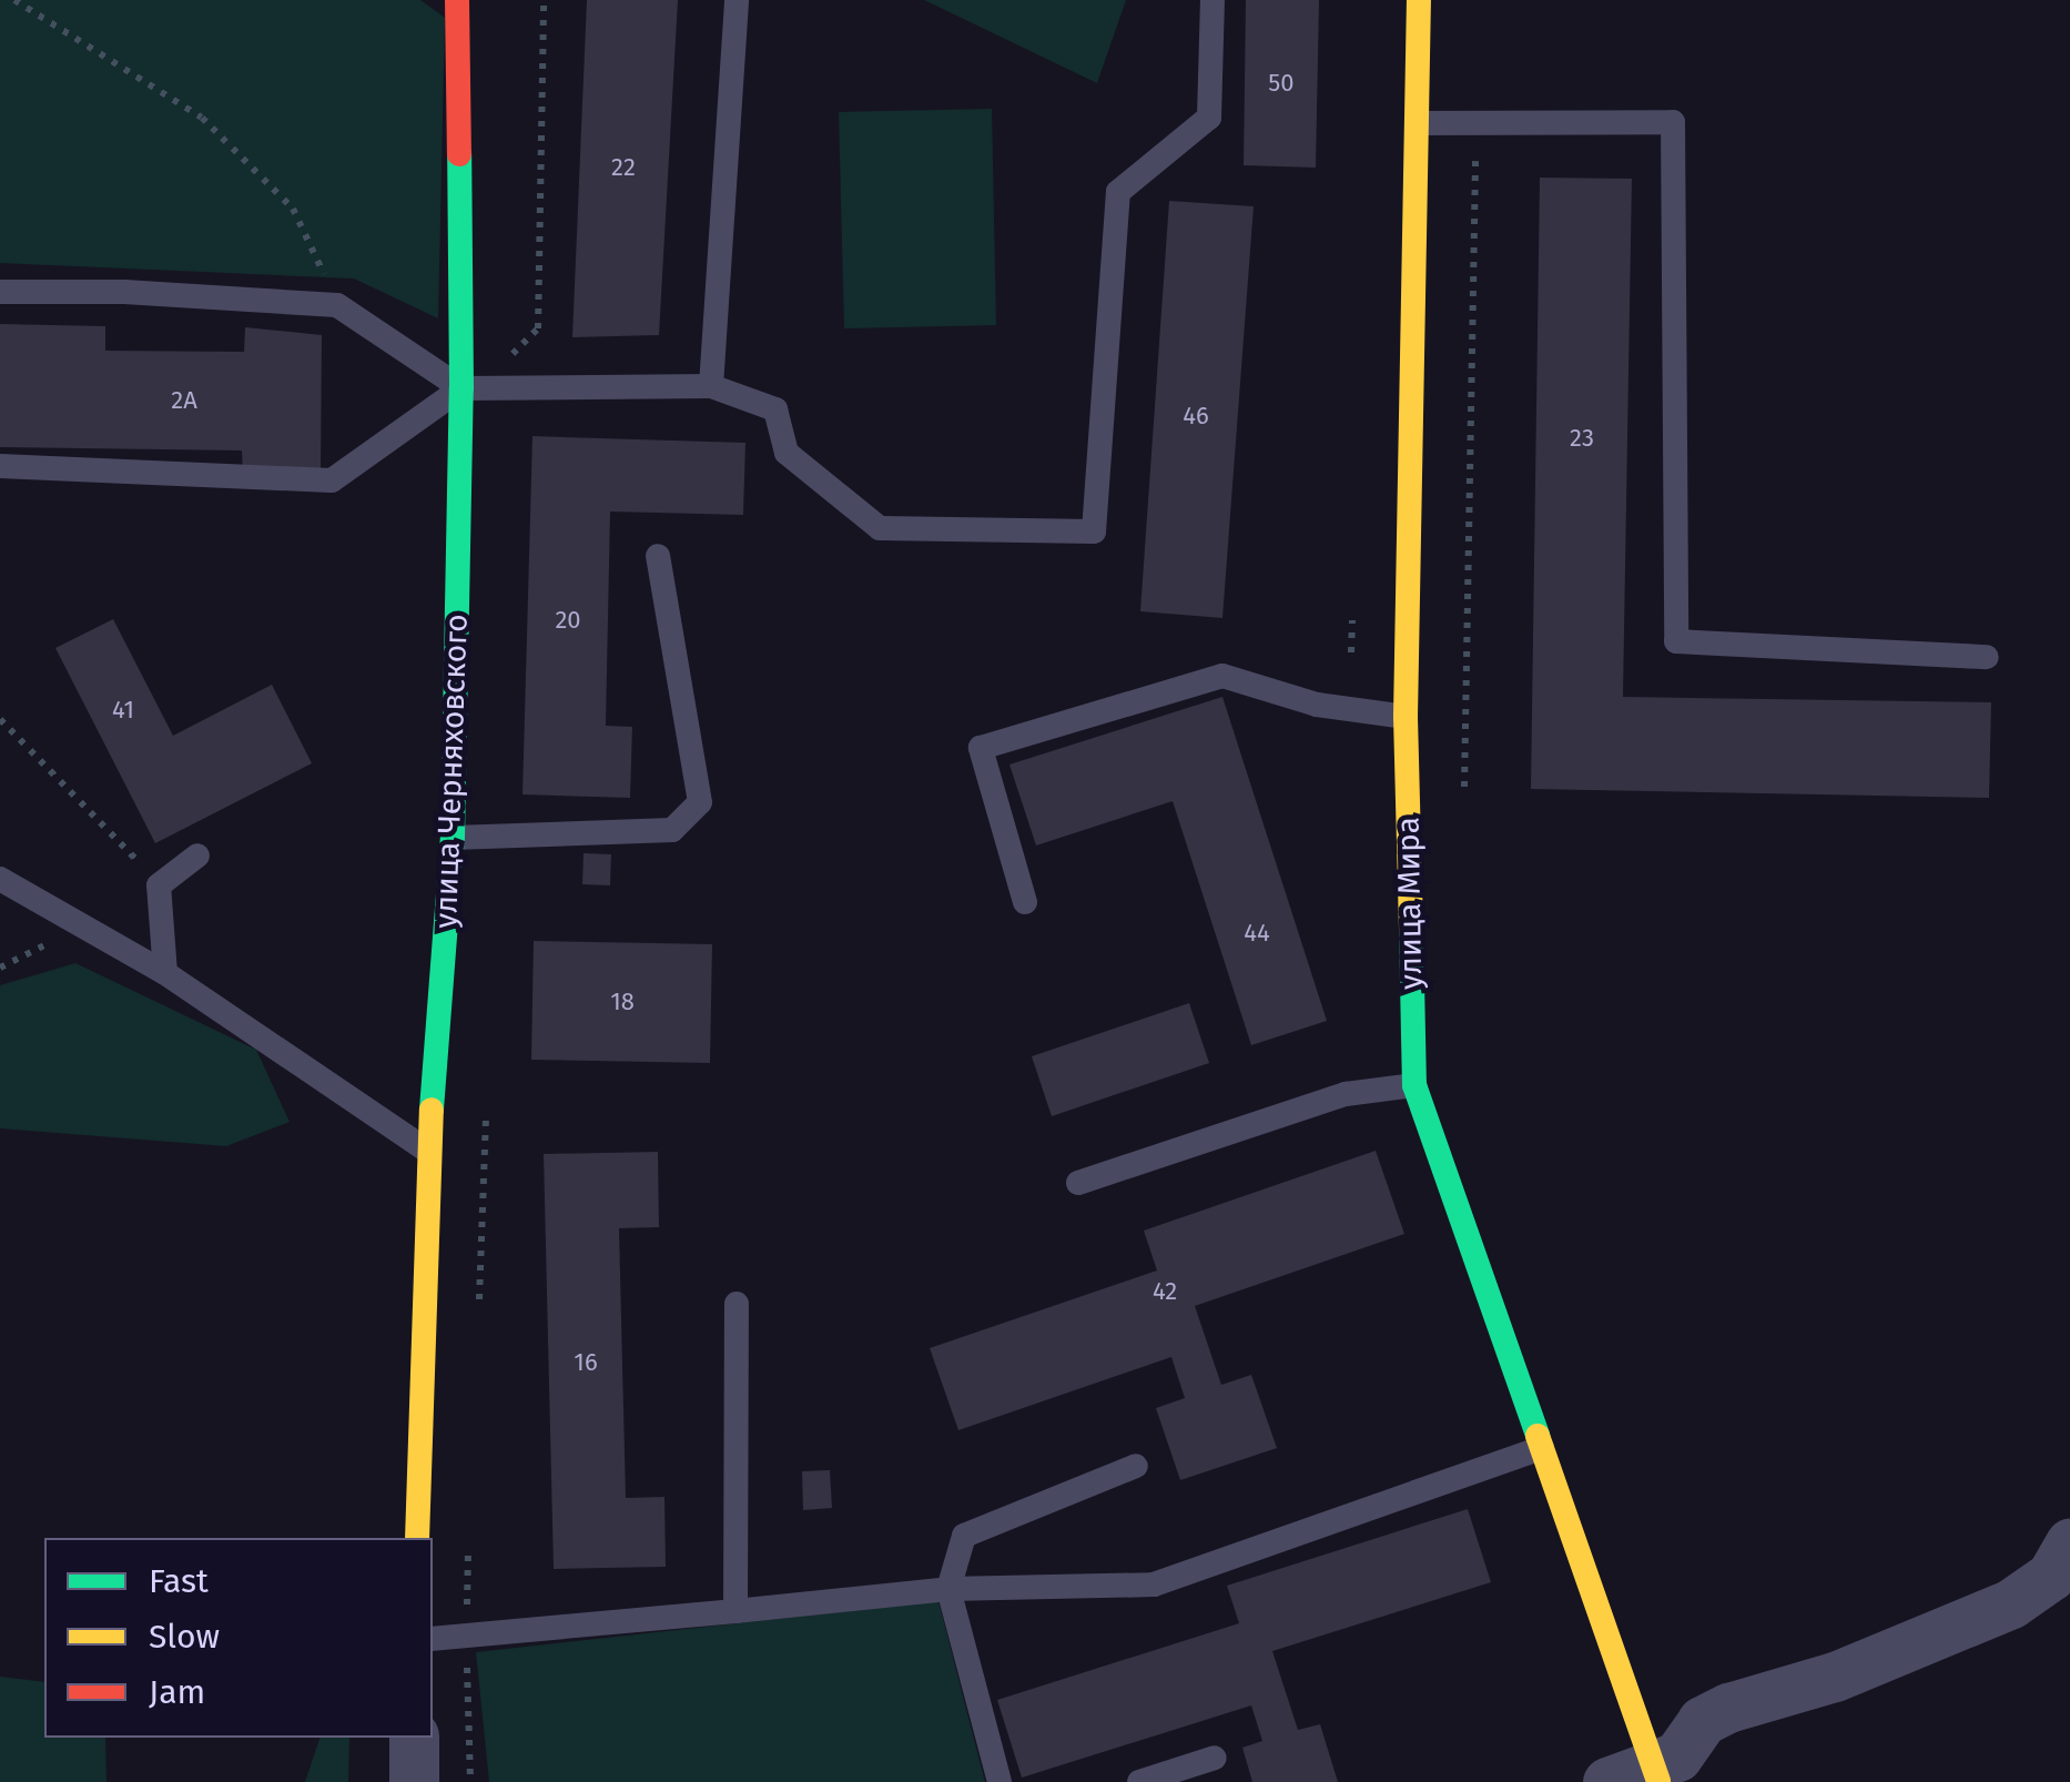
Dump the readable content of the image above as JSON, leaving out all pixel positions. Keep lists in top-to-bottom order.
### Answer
{
  "streets": {
    "street": ["улица Черняховского", "улица Мира"]
  },
  "house_numbers": [
    "50",
    "22",
    "2А",
    "46",
    "23",
    "20",
    "41",
    "44",
    "18",
    "42",
    "16"
  ],
  "legend": ["Fast", "Slow", "Jam"]
}
